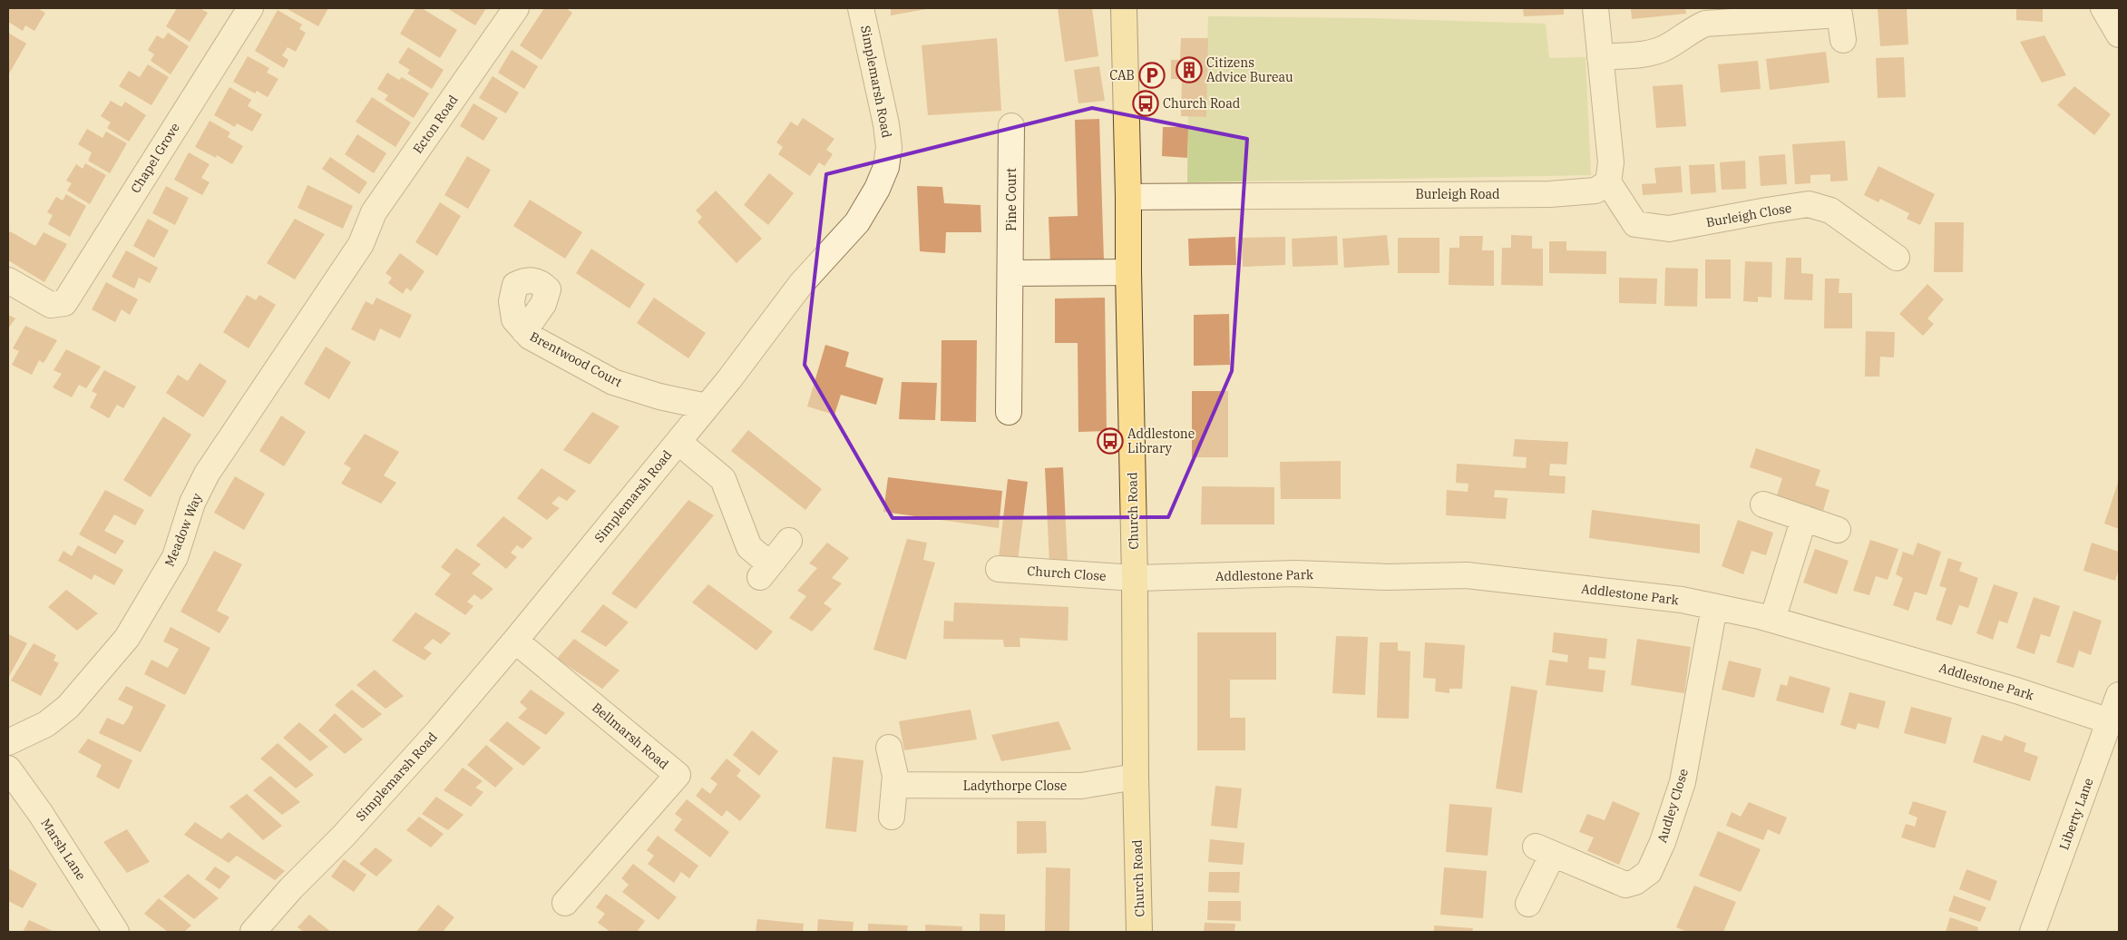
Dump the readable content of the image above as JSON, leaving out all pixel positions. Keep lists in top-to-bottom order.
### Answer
{
  "streets": {
    "main road": ["Church Road"],
    "street": [
      "Simplemarsh Road",
      "Ecton Road",
      "Chapel Grove",
      "Burleigh Road",
      "Pine Court",
      "Burleigh Close",
      "Brentwood Court",
      "Meadow Way",
      "Church Close",
      "Addlestone Park",
      "Bellmarsh Road",
      "Ladythorpe Close",
      "Audley Close",
      "Liberty Lane",
      "Marsh Lane"
    ]
  },
  "crossings": [
    ["Simplemarsh Road", "Brentwood Court"],
    ["Simplemarsh Road", "Bellmarsh Road"],
    ["Ecton Road", "Meadow Way"],
    ["Burleigh Road", "Burleigh Close"],
    ["Burleigh Road", "Church Road"],
    ["Church Road", "Church Close"],
    ["Church Road", "Addlestone Park"],
    ["Church Road", "Ladythorpe Close"],
    ["Church Close", "Addlestone Park"],
    ["Addlestone Park", "Audley Close"],
    ["Addlestone Park", "Liberty Lane"]
  ],
  "places": {
    "building": ["Citizens Advice Bureau"],
    "parking": ["CAB"],
    "bus stop": ["Church Road", "Addlestone Library"]
  }
}
